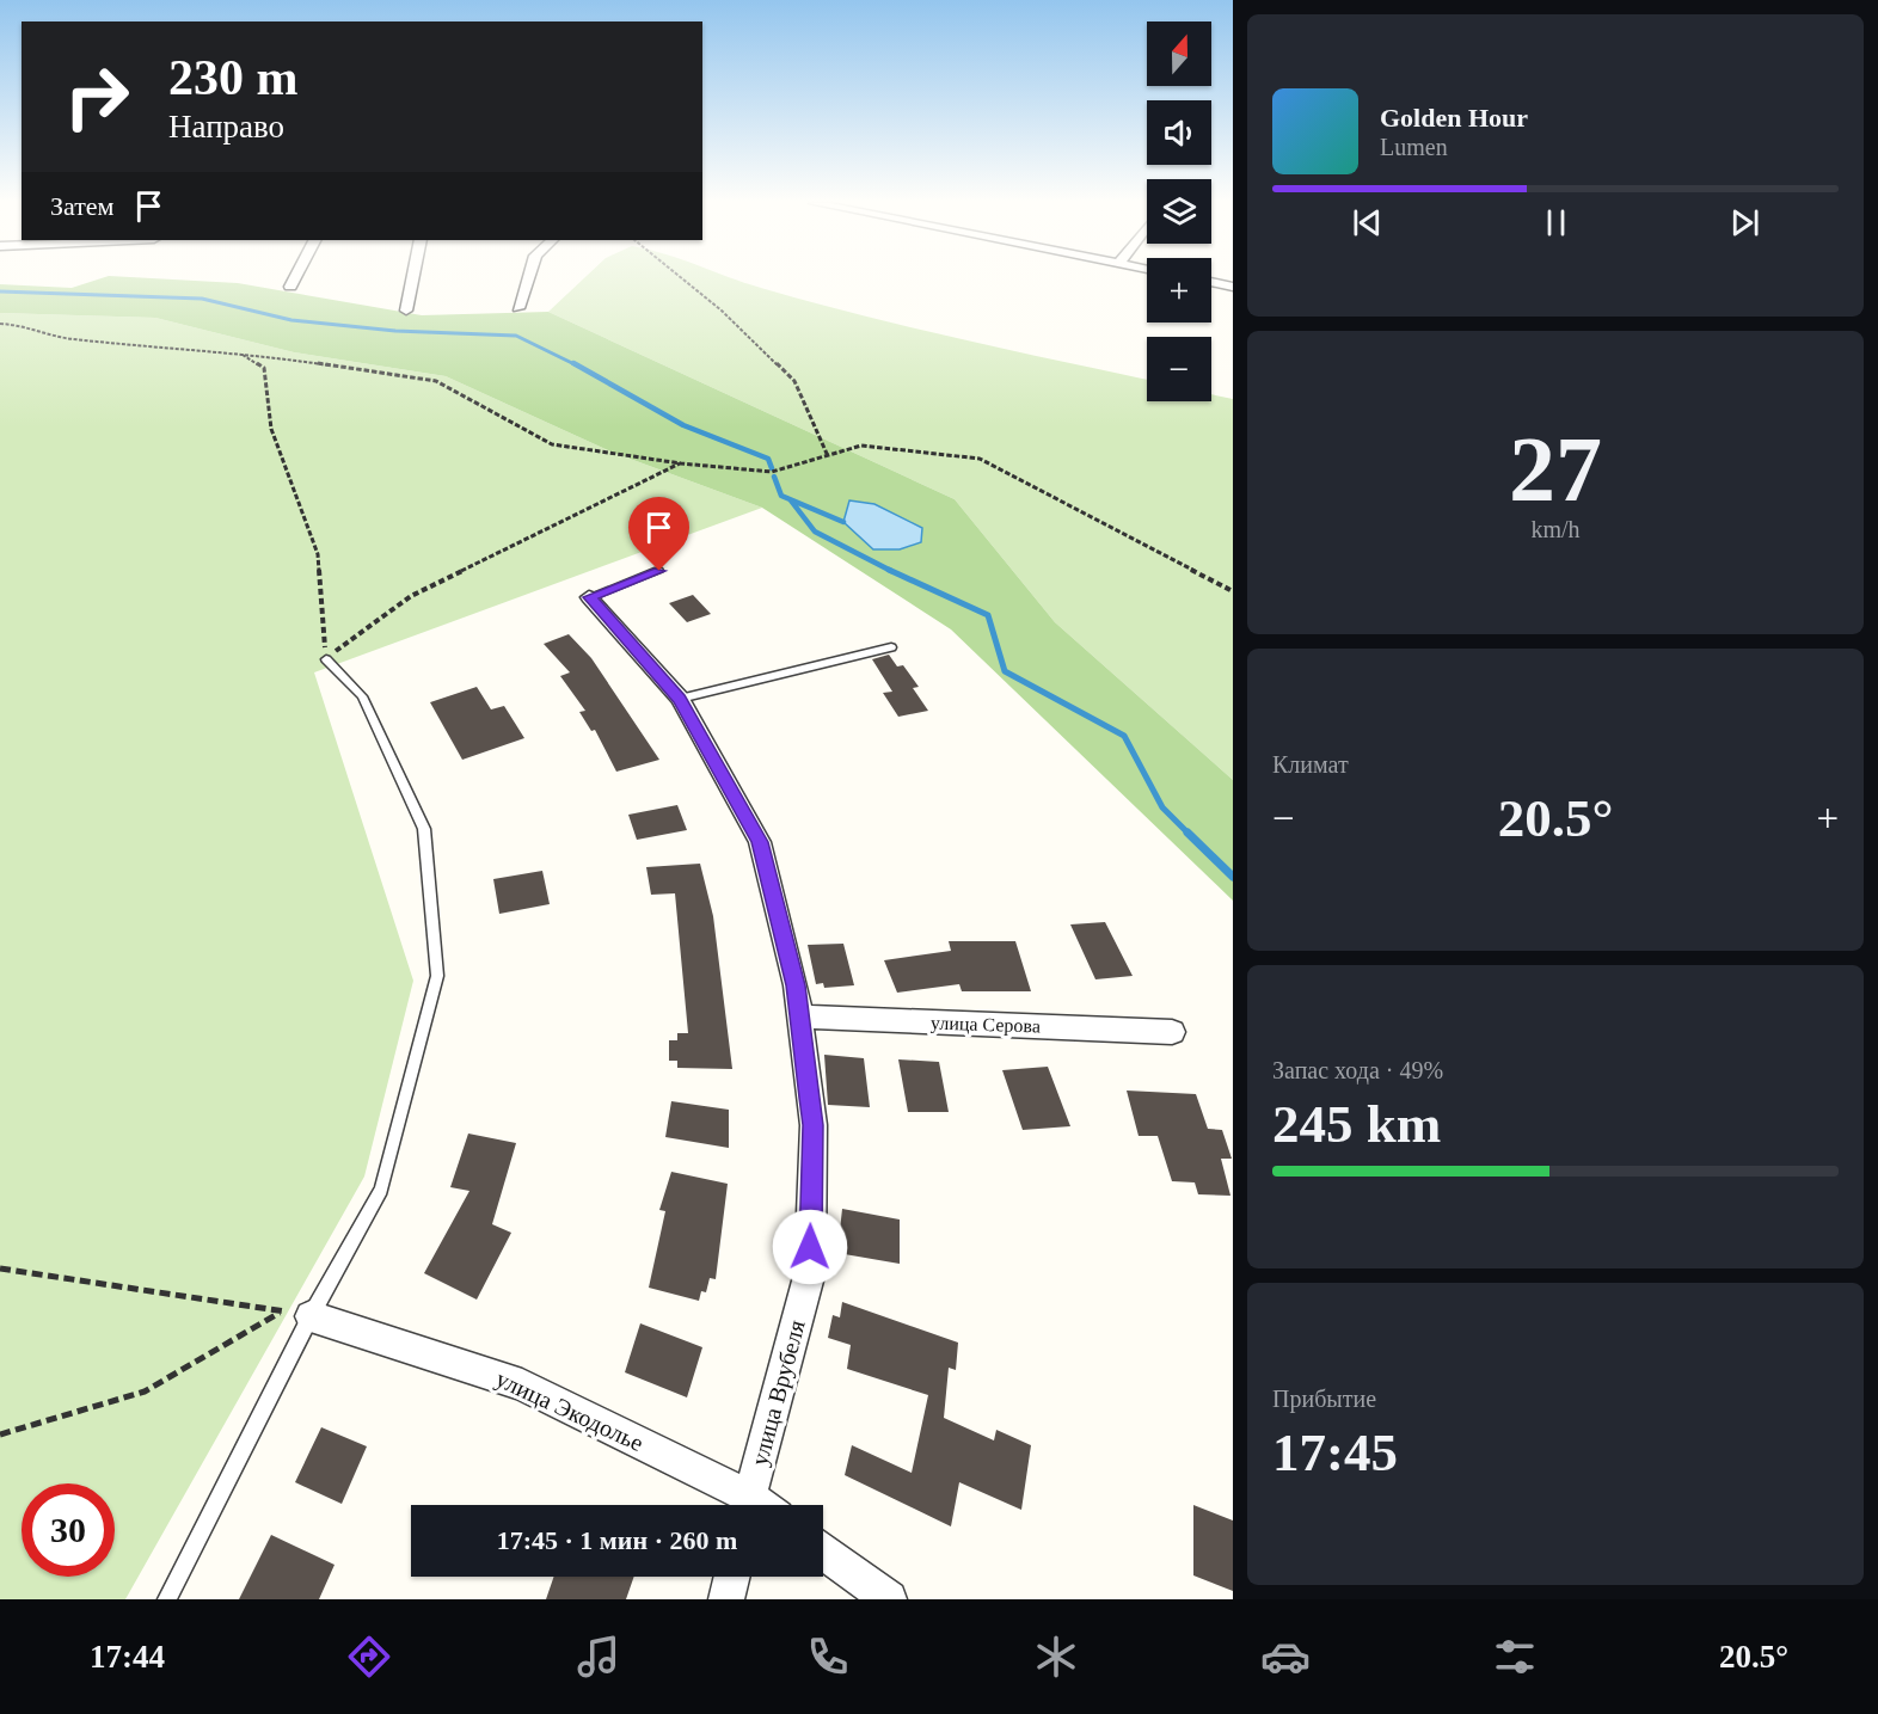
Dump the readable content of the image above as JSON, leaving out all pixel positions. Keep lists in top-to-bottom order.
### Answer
{
  "streets": {
    "street": ["улица Серова", "улица Врубеля", "улица Экодолье"]
  },
  "crossings": [
    ["улица Серова", "улица Врубеля"]
  ],
  "north": "top",
  "page": {
    "map_buttons": ["+", "−"],
    "turn": ["230 m", "Направо"],
    "song": ["Golden Hour", "Lumen"],
    "then": "Затем",
    "tile": [
      ["27", "km/h"],
      "Климат",
      ["Запас хода · 49%", "245 km"],
      ["Прибытие", "17:45"]
    ],
    "heat": ["−", "20.5°", "+"],
    "limit": "30",
    "trip": "17:45 · 1 мин · 260 m",
    "tabs": ["17:44", "20.5°"]
  }
}
